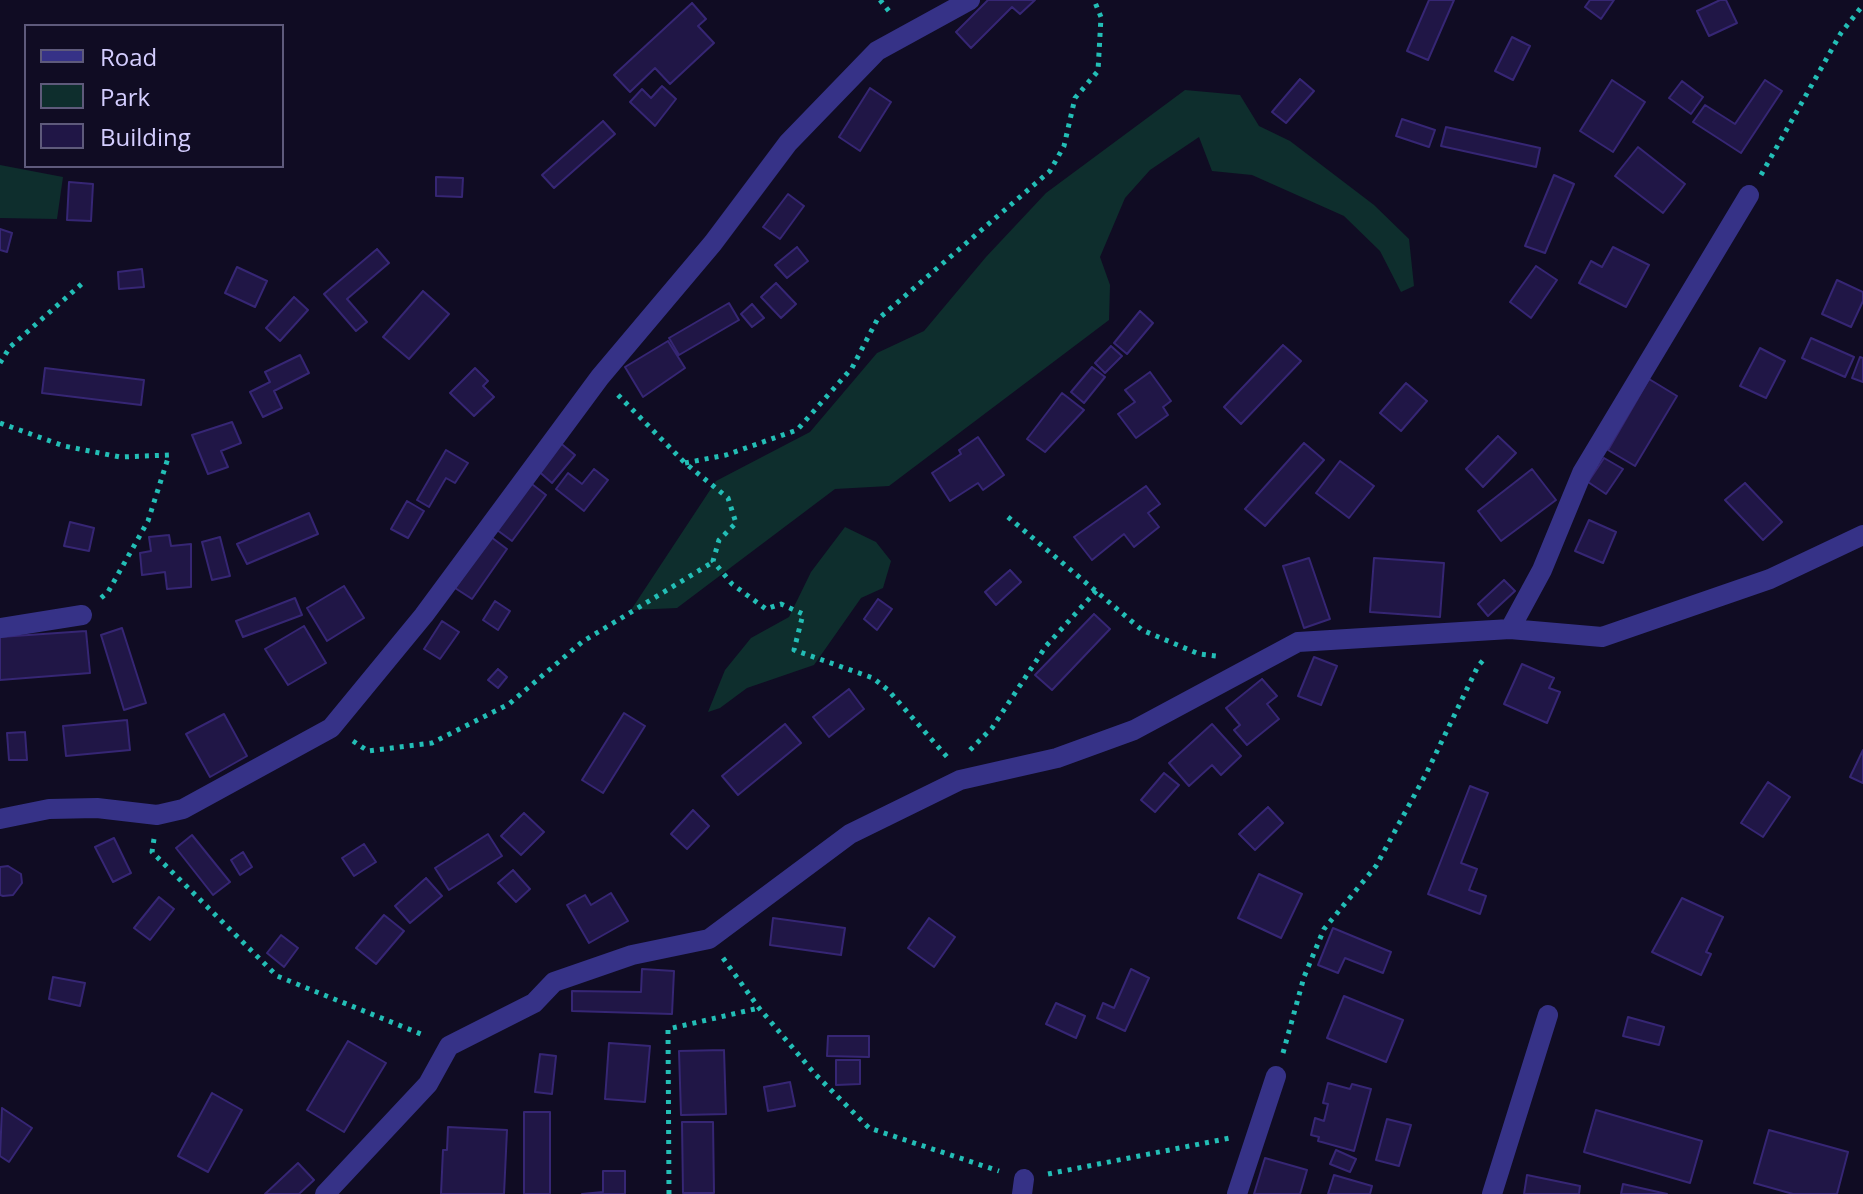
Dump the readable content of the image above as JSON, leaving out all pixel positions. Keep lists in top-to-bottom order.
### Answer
{
  "legend": ["Road", "Park", "Building"]
}
